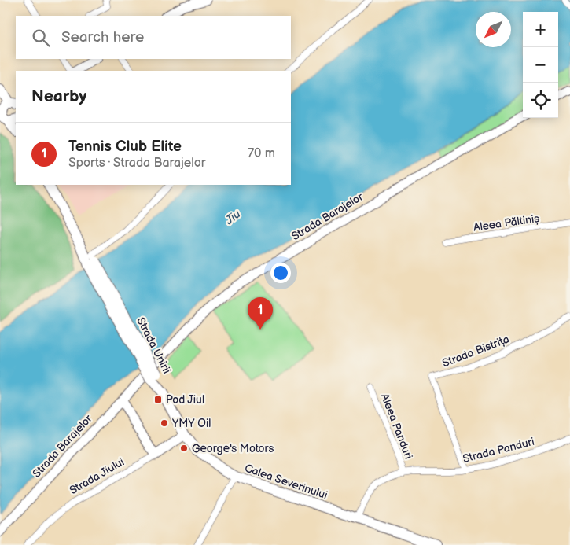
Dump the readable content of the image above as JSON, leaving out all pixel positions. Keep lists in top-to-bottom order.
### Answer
{
  "streets": {
    "main road": [
      "Strada Barajelor",
      "Strada Unirii",
      "Strada Jiului",
      "Calea Severinului"
    ],
    "street": [
      "Aleea Păltiniș",
      "Strada Bistrița",
      "Aleea Panduri",
      "Strada Panduri"
    ]
  },
  "crossings": [
    ["Strada Barajelor", "Strada Unirii"],
    ["Strada Unirii", "Calea Severinului"],
    ["Strada Bistrița", "Strada Panduri"],
    ["Aleea Panduri", "Strada Panduri"],
    ["Strada Panduri", "Calea Severinului"],
    ["Strada Jiului", "Calea Severinului"]
  ],
  "water": ["Jiu"],
  "places": {
    "transit": ["Pod Jiul"],
    "other": ["YMY Oil", "George's Motors"]
  },
  "north": "bottom left",
  "page": {
    "map_buttons": ["+", "−"],
    "search": "Search here",
    "heading": "Nearby",
    "list": [
      {
        "mark": "1",
        "name": "Tennis Club Elite",
        "note": "Sports · Strada Barajelor",
        "value": "70 m"
      }
    ],
    "pins": "1"
  }
}
